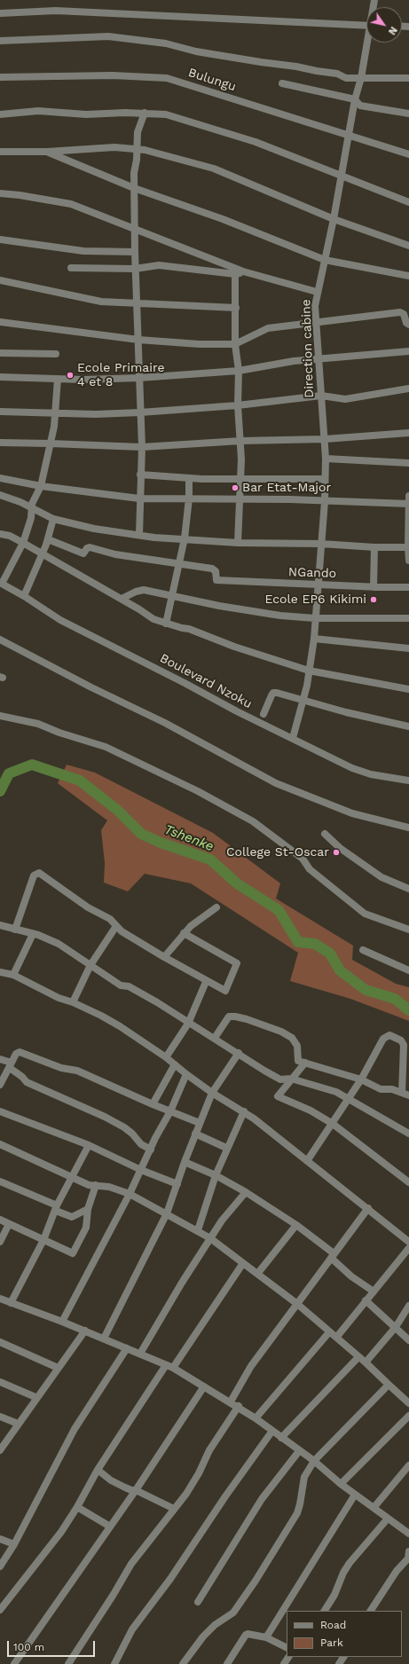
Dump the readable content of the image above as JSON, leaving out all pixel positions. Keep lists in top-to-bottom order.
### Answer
{
  "streets": {
    "street": [
      "Bulungu",
      "Direction cabine",
      "NGando",
      "Boulevard Nzoku"
    ]
  },
  "crossings": [
    ["Bulungu", "Direction cabine"],
    ["Direction cabine", "NGando"],
    ["Direction cabine", "Boulevard Nzoku"]
  ],
  "water": ["Tshenke"],
  "places": [
    "Ecole Primaire 4 et 8",
    "Bar Etat-Major",
    "Ecole EP6 Kikimi",
    "College St-Oscar"
  ],
  "legend": ["Road", "Park"],
  "scale_bar": "100 m",
  "north": "bottom right"
}
